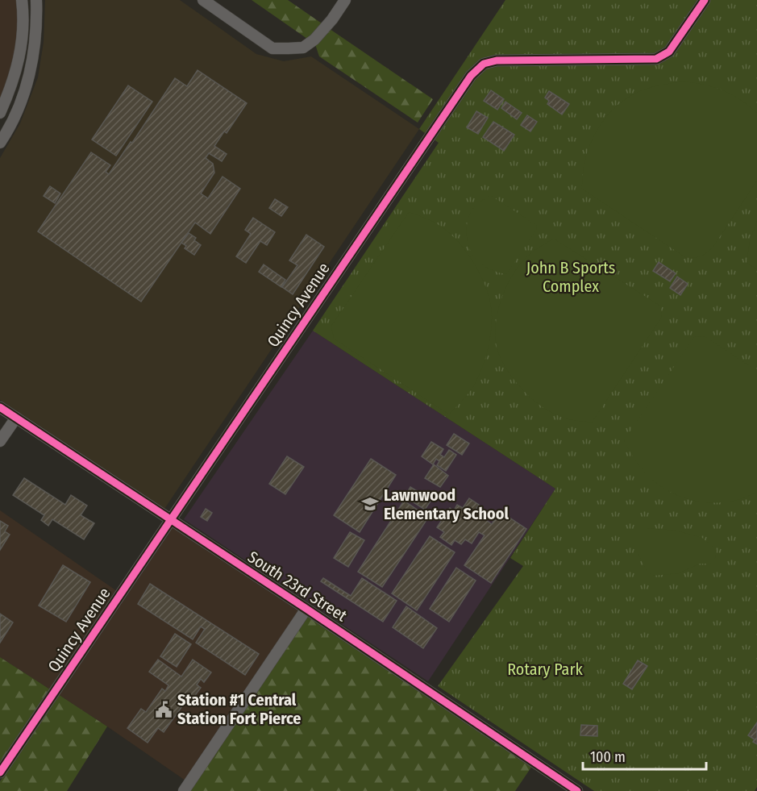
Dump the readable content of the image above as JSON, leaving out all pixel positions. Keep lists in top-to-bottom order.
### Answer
{
  "streets": {
    "street": ["Quincy Avenue", "South 23rd Street"]
  },
  "crossings": [
    ["Quincy Avenue", "South 23rd Street"]
  ],
  "parks": ["John B Sports Complex", "Rotary Park"],
  "places": {
    "school or university": ["Lawnwood Elementary School"],
    "public building": ["Station #1 Central Station Fort Pierce"]
  },
  "scale_bar": "100 m"
}
